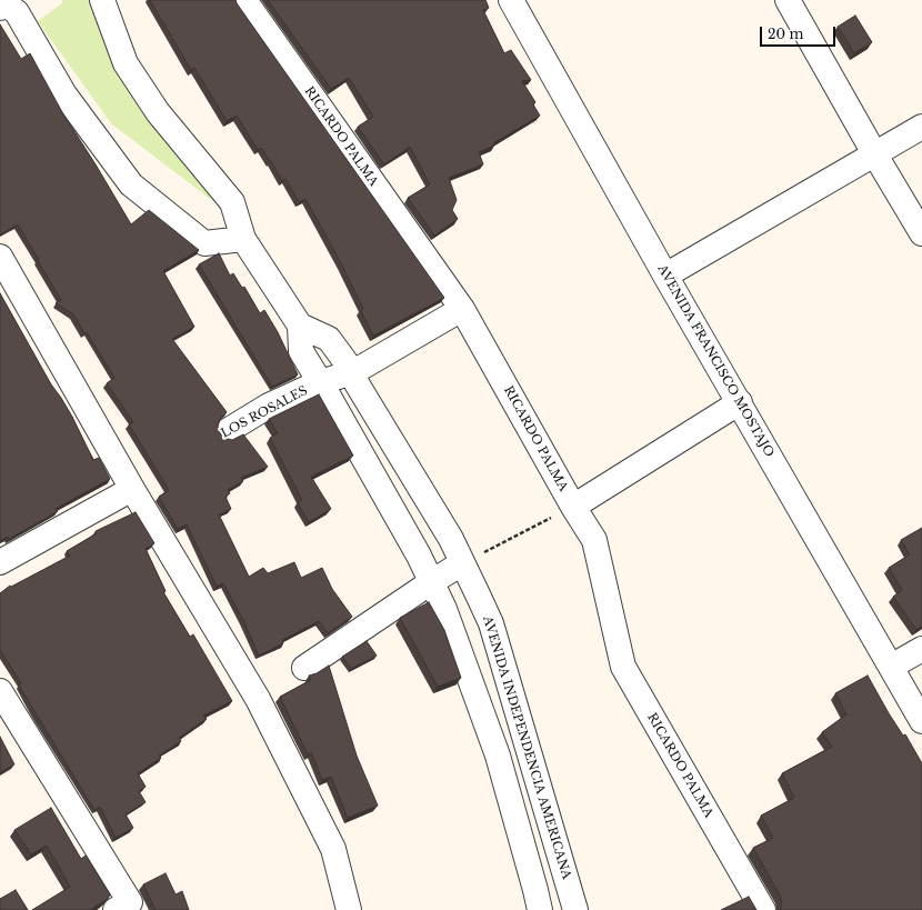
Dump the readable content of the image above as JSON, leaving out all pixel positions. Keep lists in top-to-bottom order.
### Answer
{
  "streets": {
    "street": [
      "RICARDO PALMA",
      "AVENIDA FRANCISCO MOSTAJO",
      "LOS ROSALES",
      "AVENIDA INDEPENDENCIA AMERICANA"
    ]
  },
  "crossings": [
    ["RICARDO PALMA", "LOS ROSALES"],
    ["LOS ROSALES", "AVENIDA INDEPENDENCIA AMERICANA"]
  ],
  "scale_bar": "20 m"
}
